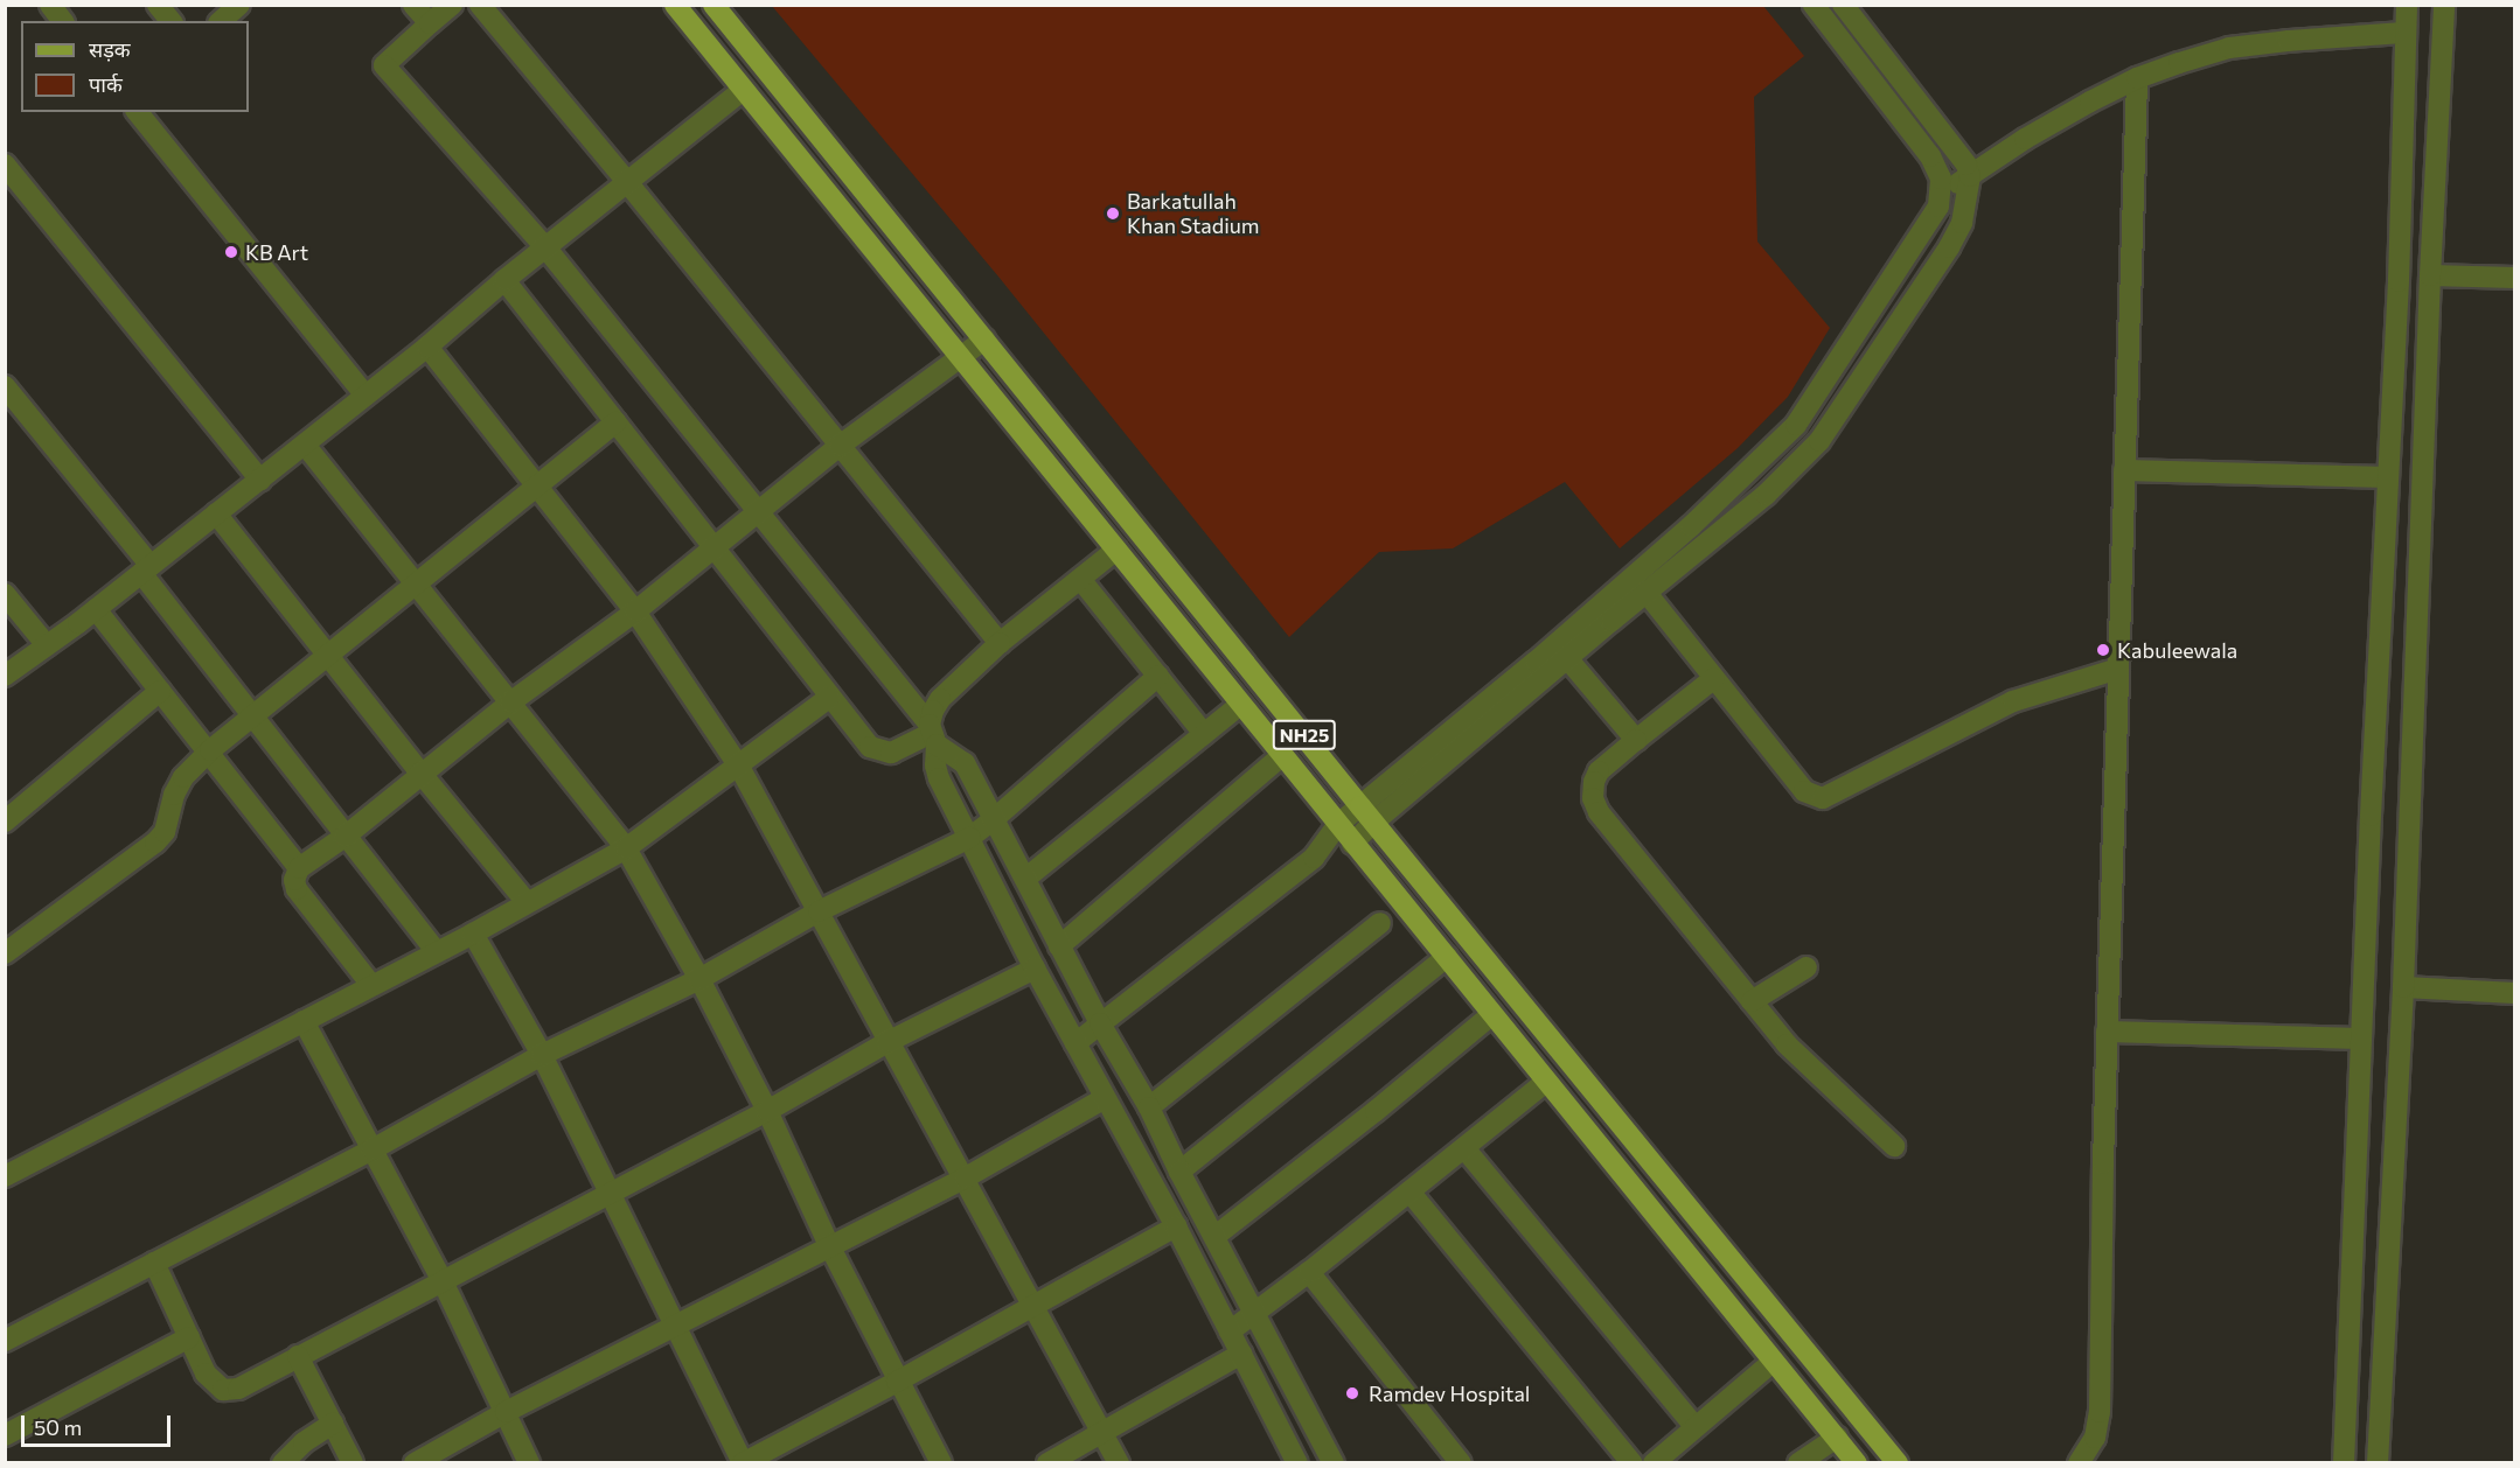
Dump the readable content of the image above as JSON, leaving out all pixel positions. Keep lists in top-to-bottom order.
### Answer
{
  "streets": {
    "main road": ["NH25"]
  },
  "places": [
    "Barkatullah Khan Stadium",
    "KB Art",
    "Kabuleewala",
    "Ramdev Hospital"
  ],
  "legend": ["सड़क", "पार्क"],
  "scale_bar": "50 m"
}
